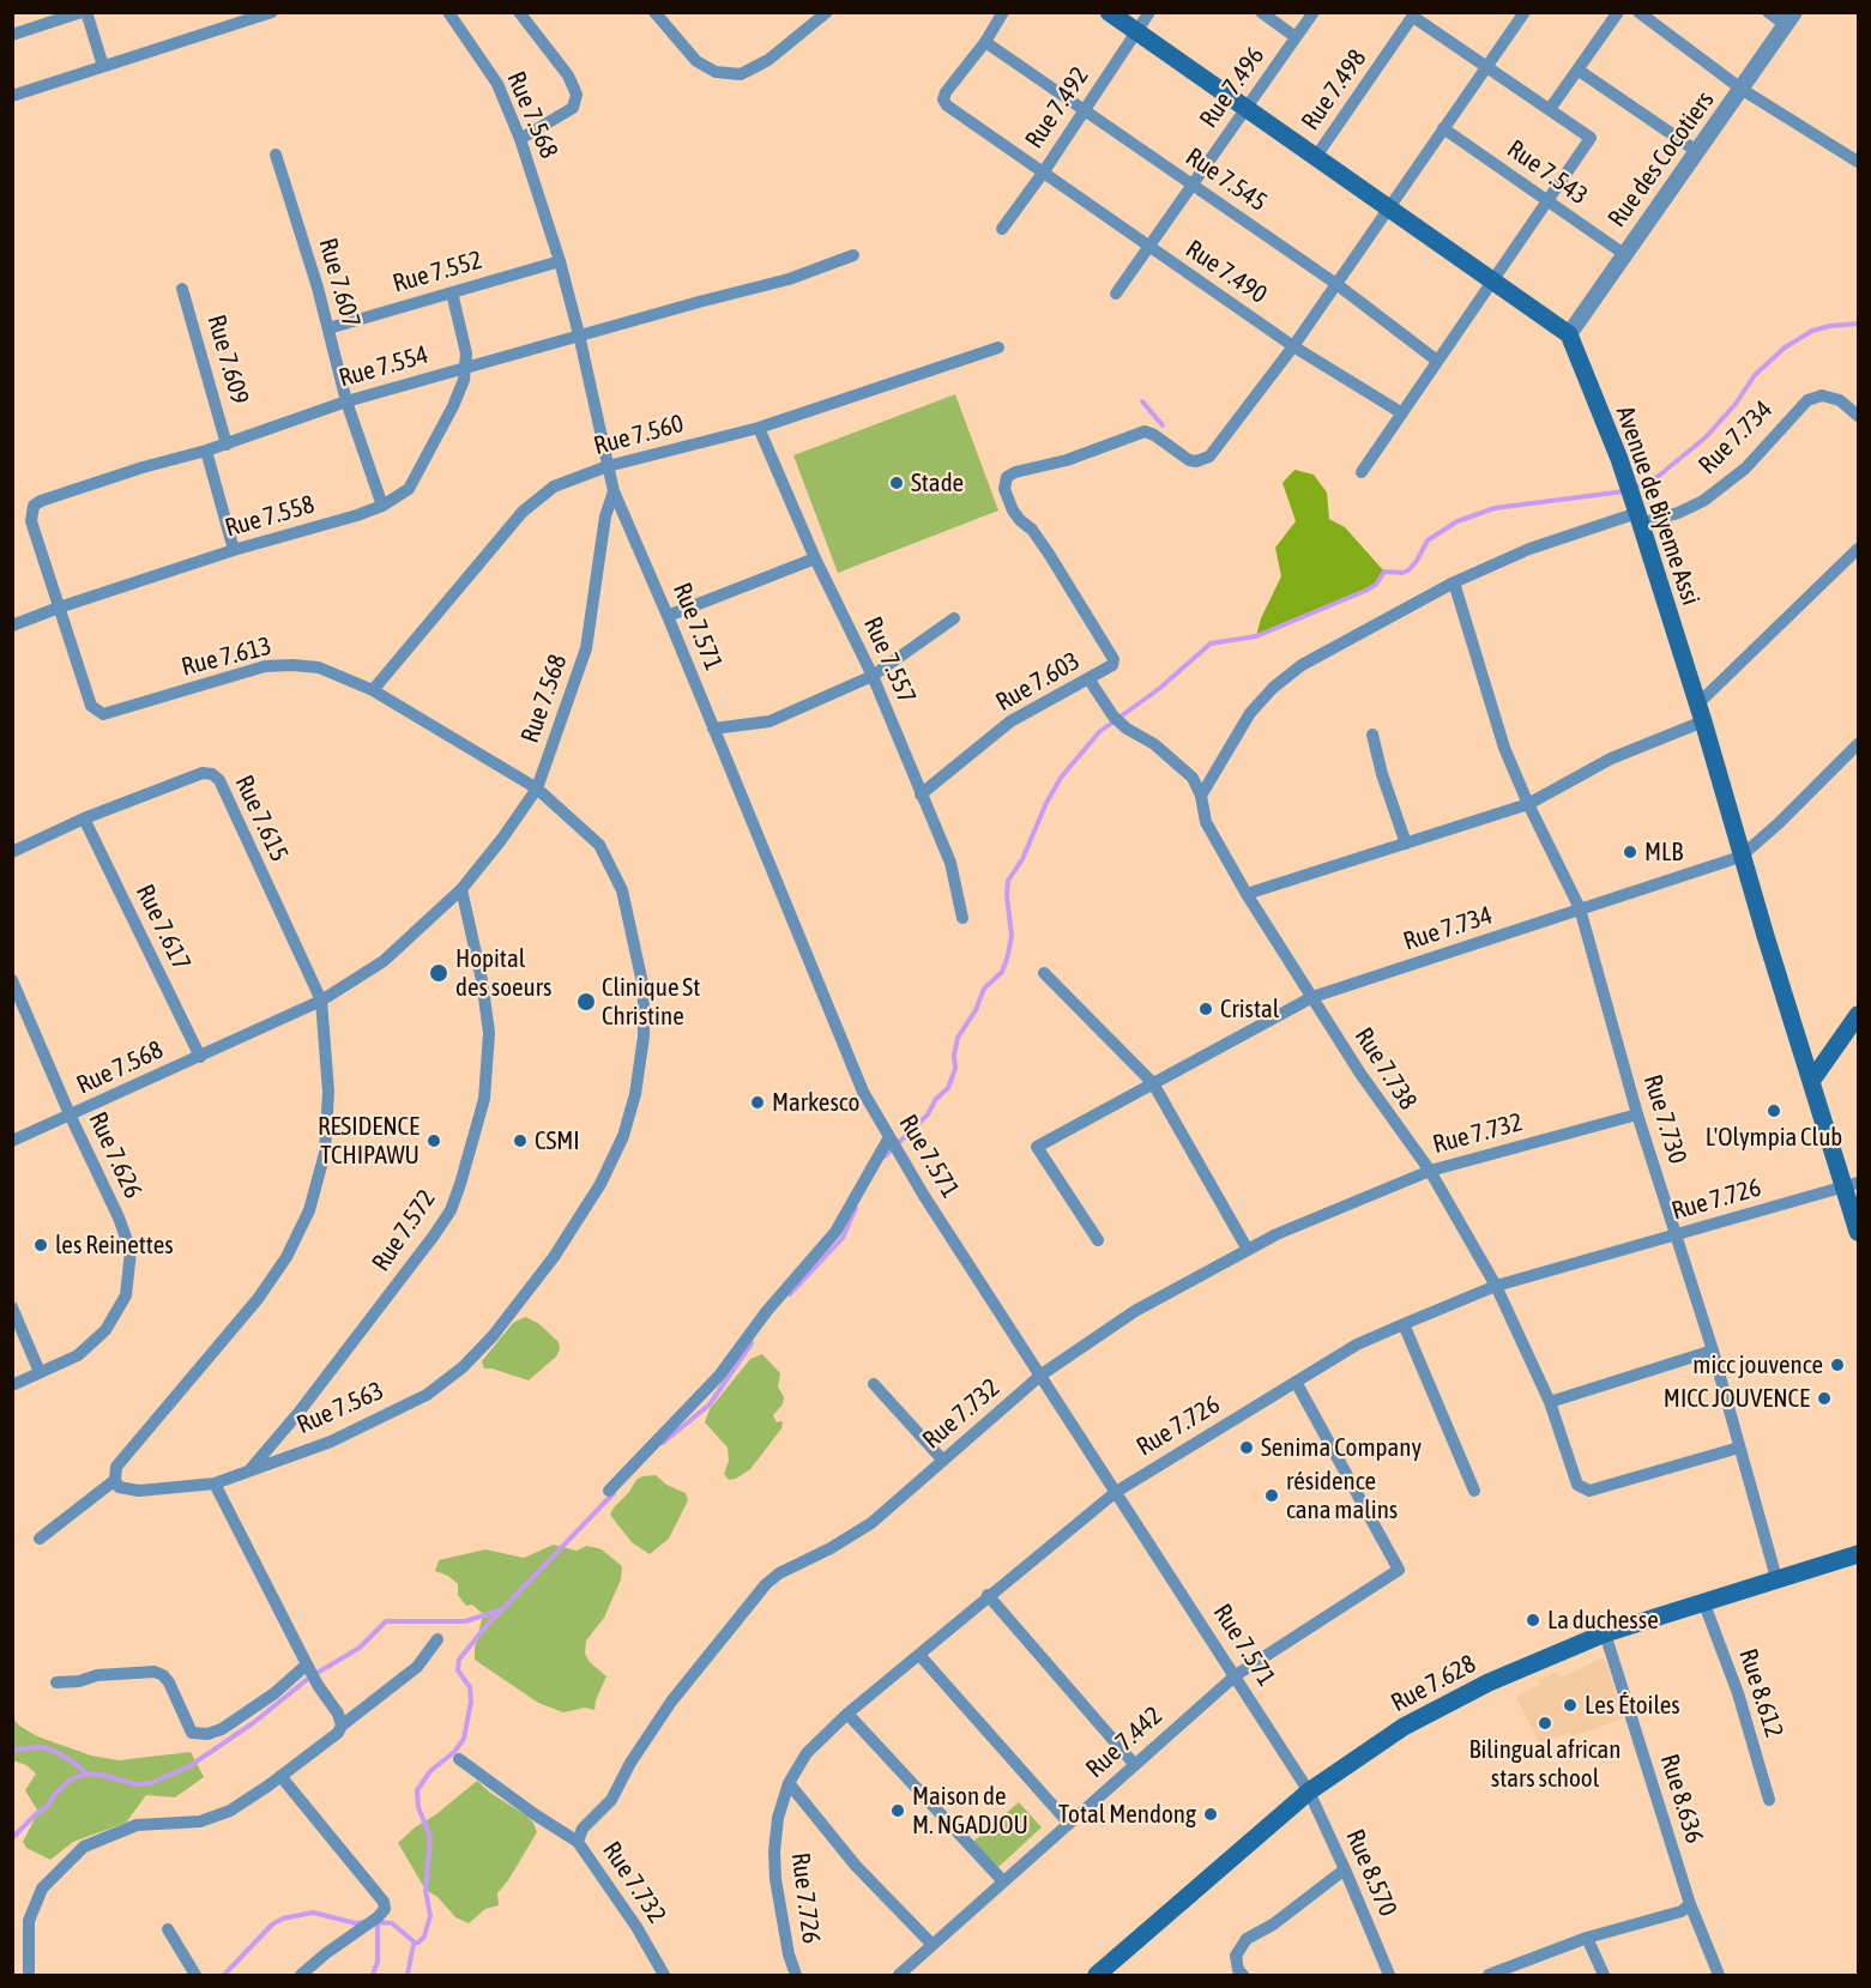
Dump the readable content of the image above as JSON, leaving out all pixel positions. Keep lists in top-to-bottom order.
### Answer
{
  "streets": {
    "main road": ["Avenue de Biyeme Assi", "Rue 7.628"],
    "street": [
      "Rue 7.496",
      "Rue 7.498",
      "Rue 7.492",
      "Rue 7.568",
      "Rue des Cocotiers",
      "Rue 7.543",
      "Rue 7.545",
      "Rue 7.552",
      "Rue 7.490",
      "Rue 7.607",
      "Rue 7.609",
      "Rue 7.554",
      "Rue 7.560",
      "Rue 7.734",
      "Rue 7.558",
      "Rue 7.571",
      "Rue 7.613",
      "Rue 7.557",
      "Rue 7.603",
      "Rue 7.615",
      "Rue 7.617",
      "Rue 7.738",
      "Rue 7.730",
      "Rue 7.732",
      "Rue 7.626",
      "Rue 7.726",
      "Rue 7.572",
      "Rue 7.563",
      "Rue 8.612",
      "Rue 7.442",
      "Rue 8.636",
      "Rue 8.570"
    ]
  },
  "crossings": [
    ["Rue 7.496", "Rue 7.545"],
    ["Rue 7.496", "Rue 7.490"],
    ["Rue 7.492", "Rue 7.545"],
    ["Rue 7.492", "Rue 7.490"],
    ["Rue 7.568", "Rue 7.552"],
    ["Rue 7.568", "Rue 7.554"],
    ["Rue 7.568", "Rue 7.560"],
    ["Rue 7.568", "Rue 7.571"],
    ["Rue 7.568", "Rue 7.613"],
    ["Rue 7.568", "Rue 7.615"],
    ["Rue 7.568", "Rue 7.617"],
    ["Rue 7.568", "Rue 7.626"],
    ["Rue 7.568", "Rue 7.572"],
    ["Rue 7.568", "Rue 7.563"],
    ["Rue des Cocotiers", "Rue 7.543"],
    ["Rue des Cocotiers", "Avenue de Biyeme Assi"],
    ["Rue 7.545", "Rue 7.490"],
    ["Rue 7.552", "Rue 7.607"],
    ["Rue 7.490", "Rue 7.603"],
    ["Rue 7.607", "Rue 7.554"],
    ["Rue 7.607", "Rue 7.558"],
    ["Rue 7.609", "Rue 7.554"],
    ["Rue 7.554", "Rue 7.558"],
    ["Rue 7.554", "Rue 7.613"],
    ["Rue 7.560", "Rue 7.613"],
    ["Rue 7.560", "Rue 7.557"],
    ["Rue 7.734", "Avenue de Biyeme Assi"],
    ["Rue 7.734", "Rue 7.738"],
    ["Rue 7.734", "Rue 7.730"],
    ["Avenue de Biyeme Assi", "Rue 7.726"],
    ["Rue 7.558", "Rue 7.613"],
    ["Rue 7.571", "Rue 7.732"],
    ["Rue 7.571", "Rue 7.726"],
    ["Rue 7.571", "Rue 7.628"],
    ["Rue 7.571", "Rue 7.442"],
    ["Rue 7.571", "Rue 8.570"],
    ["Rue 7.613", "Rue 7.563"],
    ["Rue 7.557", "Rue 7.603"],
    ["Rue 7.603", "Rue 7.738"],
    ["Rue 7.615", "Rue 7.617"],
    ["Rue 7.738", "Rue 7.730"],
    ["Rue 7.738", "Rue 7.732"],
    ["Rue 7.738", "Rue 7.726"],
    ["Rue 7.730", "Rue 7.732"],
    ["Rue 7.730", "Rue 7.726"],
    ["Rue 7.730", "Rue 7.628"],
    ["Rue 7.726", "Rue 7.442"],
    ["Rue 7.572", "Rue 7.563"],
    ["Rue 7.628", "Rue 8.612"],
    ["Rue 7.628", "Rue 8.636"],
    ["Rue 7.628", "Rue 8.570"]
  ],
  "places": [
    "Stade",
    "MLB",
    "Hopital des soeurs",
    "Clinique St Christine",
    "Cristal",
    "Markesco",
    "L'Olympia Club",
    "RESIDENCE TCHIPAWU",
    "CSMI",
    "les Reinettes",
    "micc jouvence",
    "MICC JOUVENCE",
    "Senima Company",
    "résidence cana malins",
    "La duchesse",
    "Les Étoiles",
    "Bilingual african stars school",
    "Maison de M. NGADJOU",
    "Total Mendong"
  ]
}
